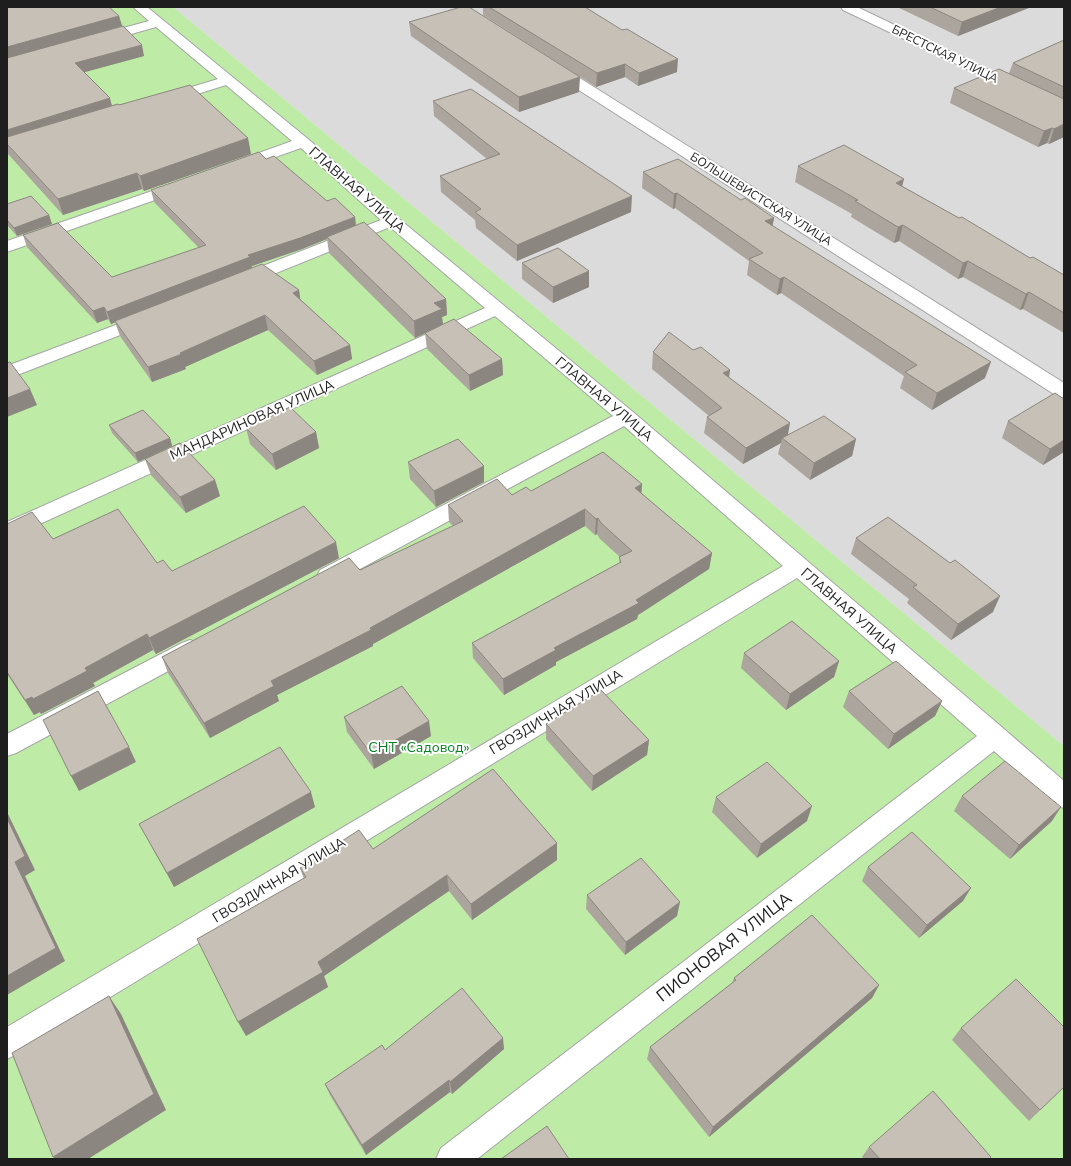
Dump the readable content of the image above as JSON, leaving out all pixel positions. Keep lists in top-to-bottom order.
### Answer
{
  "streets": {
    "street": [
      "БРЕСТСКАЯ УЛИЦА",
      "ГЛАВНАЯ УЛИЦА",
      "БОЛЬШЕВИСТСКАЯ УЛИЦА",
      "МАНДАРИНОВАЯ УЛИЦА",
      "ГВОЗДИЧНАЯ УЛИЦА",
      "ПИОНОВАЯ УЛИЦА"
    ]
  },
  "crossings": [
    ["ГЛАВНАЯ УЛИЦА", "МАНДАРИНОВАЯ УЛИЦА"],
    ["ГЛАВНАЯ УЛИЦА", "ГВОЗДИЧНАЯ УЛИЦА"],
    ["ГЛАВНАЯ УЛИЦА", "ПИОНОВАЯ УЛИЦА"]
  ],
  "parks": ["СНТ «Садовод»"]
}
